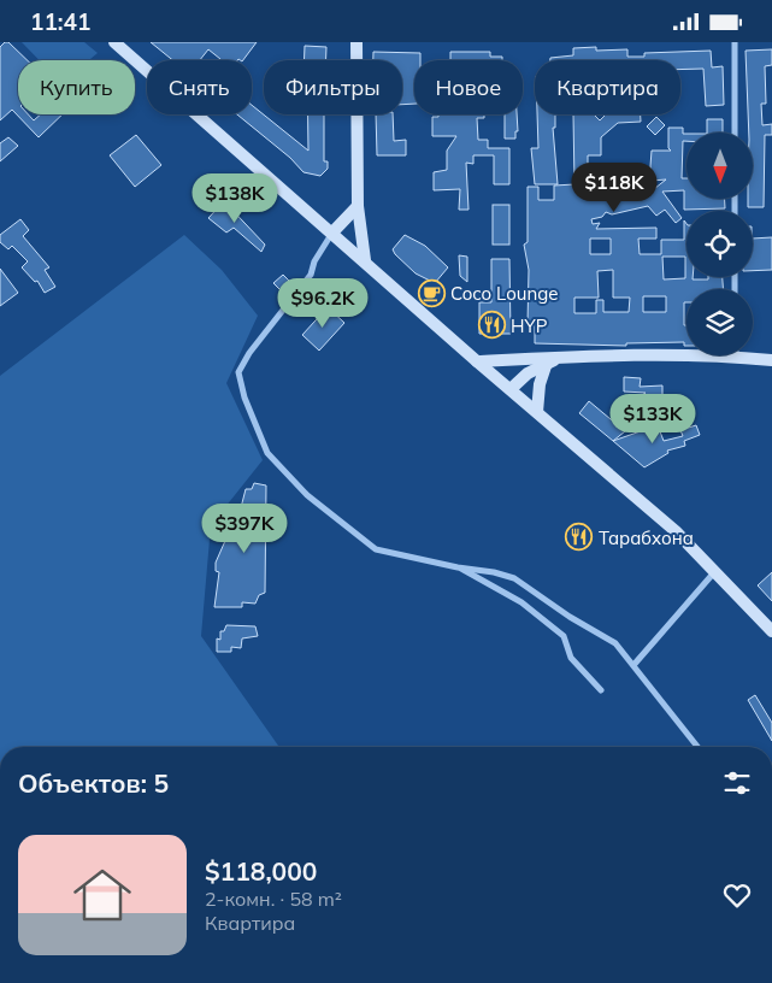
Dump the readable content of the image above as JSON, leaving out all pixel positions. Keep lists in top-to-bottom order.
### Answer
{
  "places": {
    "cafe": ["Coco Lounge"],
    "restaurant": ["HYP", "Тарабхона"]
  },
  "north": "bottom",
  "page": {
    "status": "11:41",
    "chip": [
      "Купить",
      "Снять",
      "Фильтры",
      "Новое",
      "Квартира"
    ],
    "price": [
      "$118K",
      "$138K",
      "$96.2K",
      "$133K",
      "$397K"
    ],
    "heading": "Объектов: 5",
    "list": [
      {
        "name": "$118,000",
        "note": "2-комн. · 58 m² · Квартира"
      }
    ]
  }
}
